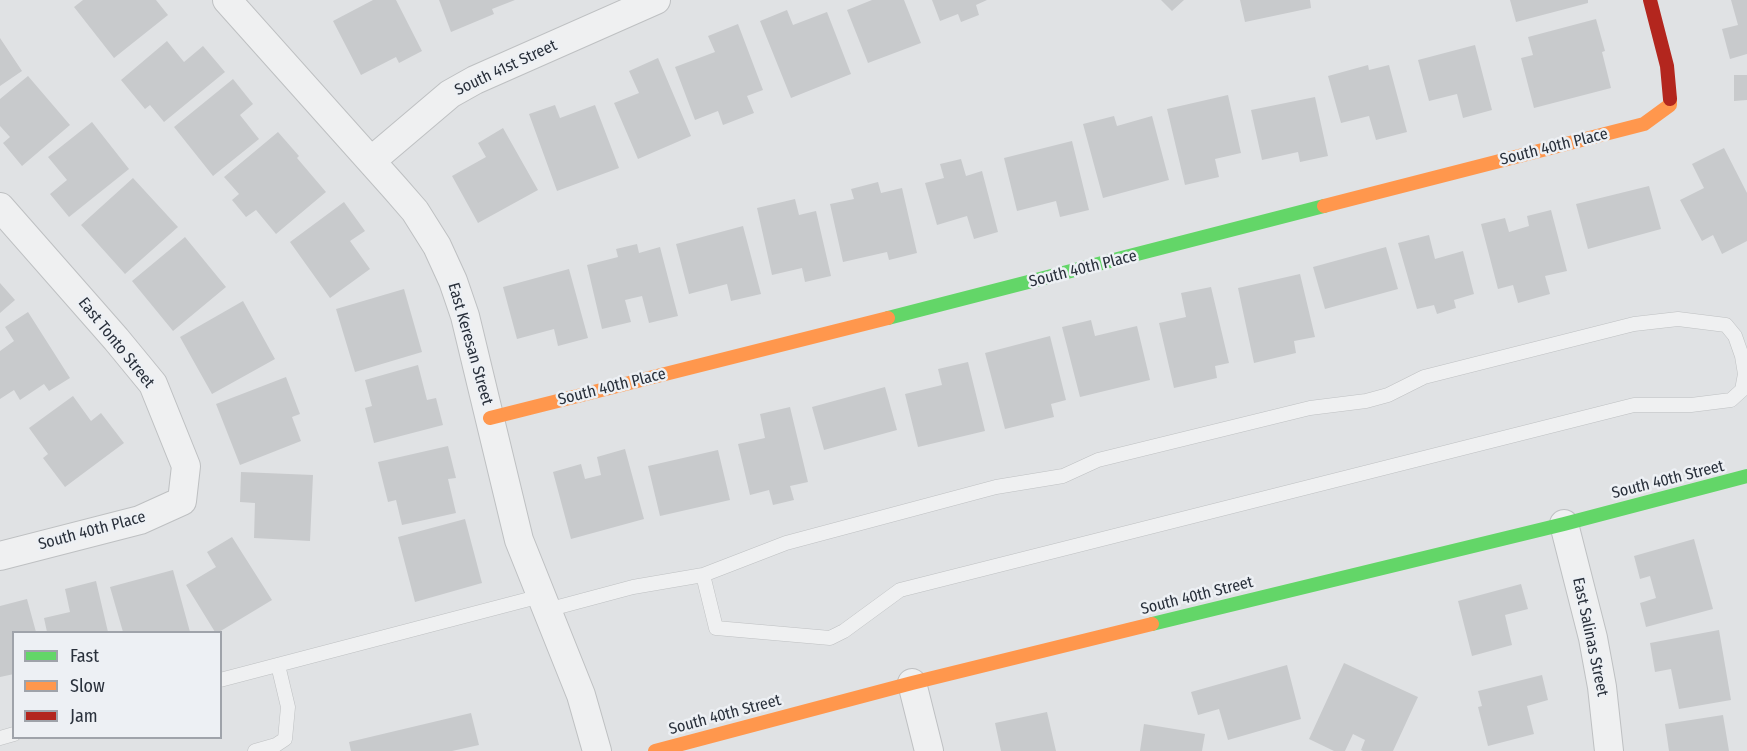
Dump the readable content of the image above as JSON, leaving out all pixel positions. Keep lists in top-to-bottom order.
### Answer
{
  "streets": {
    "street": [
      "South 41st Street",
      "South 40th Place",
      "East Tonto Street",
      "East Keresan Street",
      "South 40th Street",
      "East Salinas Street"
    ]
  },
  "crossings": [
    ["South 41st Street", "East Keresan Street"],
    ["South 40th Place", "East Tonto Street"],
    ["South 40th Place", "East Keresan Street"],
    ["South 40th Street", "East Salinas Street"]
  ],
  "legend": ["Fast", "Slow", "Jam"]
}
